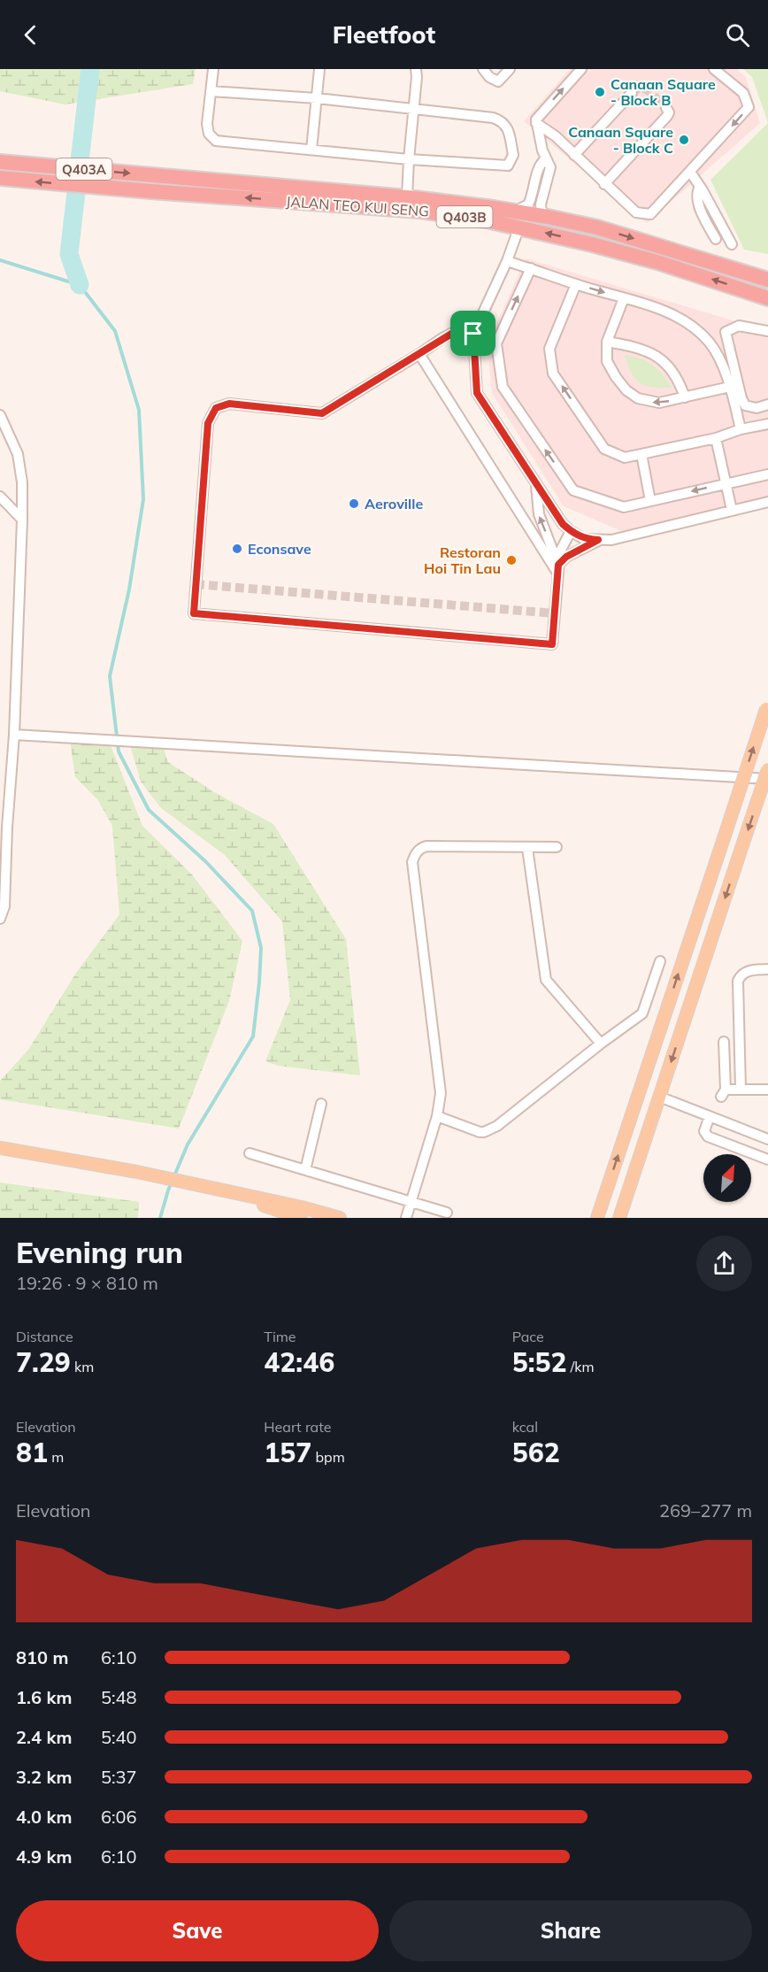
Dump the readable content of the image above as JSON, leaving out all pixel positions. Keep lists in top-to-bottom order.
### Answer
{
  "streets": {
    "highway": ["Q403A", "JALAN TEO KUI SENG", "Q403B"]
  },
  "places": [
    "Canaan Square - Block B",
    "Canaan Square - Block C",
    "Aeroville",
    "Econsave",
    "Restoran Hoi Tin Lau"
  ],
  "north": "top right",
  "page": {
    "header": "Fleetfoot",
    "heading": ["Evening run", "19:26 · 9 × 810 m"],
    "stats": [
      ["Distance", "7.29 km"],
      ["Time", "42:46"],
      ["Pace", "5:52 /km"],
      ["Elevation", "81 m"],
      ["Heart rate", "157 bpm"],
      ["kcal", "562"]
    ],
    "chart": ["Elevation", "269–277 m"],
    "list": [
      {
        "name": "810 m",
        "note": "6:10"
      },
      {
        "name": "1.6 km",
        "note": "5:48"
      },
      {
        "name": "2.4 km",
        "note": "5:40"
      },
      {
        "name": "3.2 km",
        "note": "5:37"
      },
      {
        "name": "4.0 km",
        "note": "6:06"
      },
      {
        "name": "4.9 km",
        "note": "6:10"
      }
    ],
    "buttons": ["Save", "Share"]
  }
}
